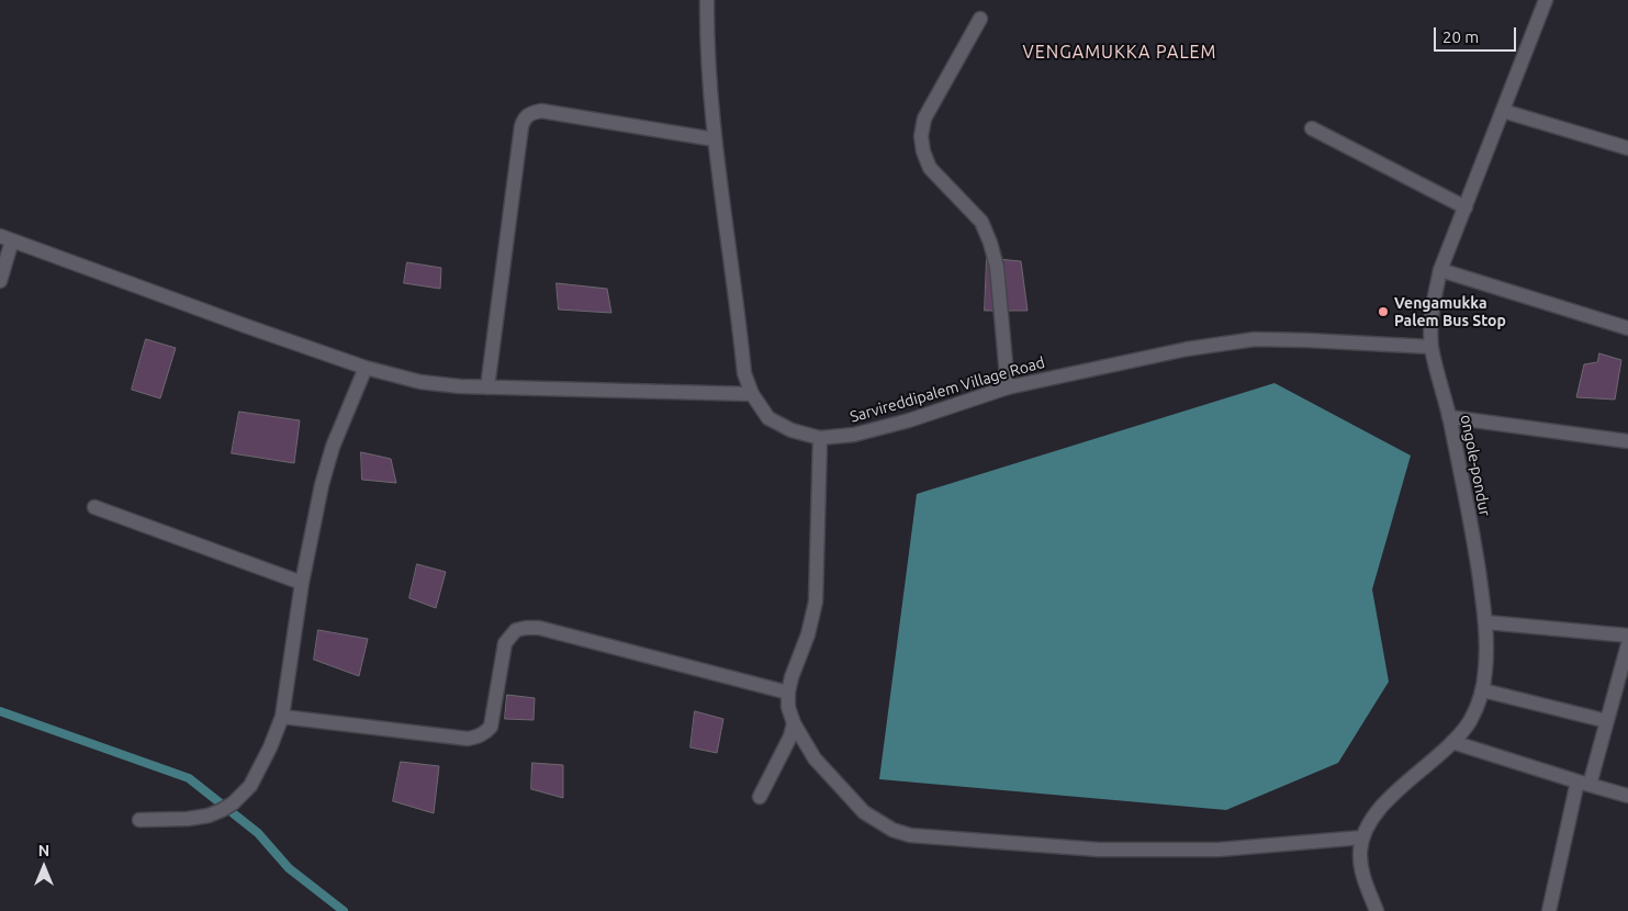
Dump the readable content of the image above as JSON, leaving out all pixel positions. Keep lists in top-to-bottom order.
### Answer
{
  "streets": {
    "street": ["Sarvireddipalem Village Road", "ongole-pondur"]
  },
  "crossings": [
    ["Sarvireddipalem Village Road", "ongole-pondur"]
  ],
  "districts": ["VENGAMUKKA PALEM"],
  "places": ["Vengamukka Palem Bus Stop"],
  "scale_bar": "20 m",
  "north": "top"
}
